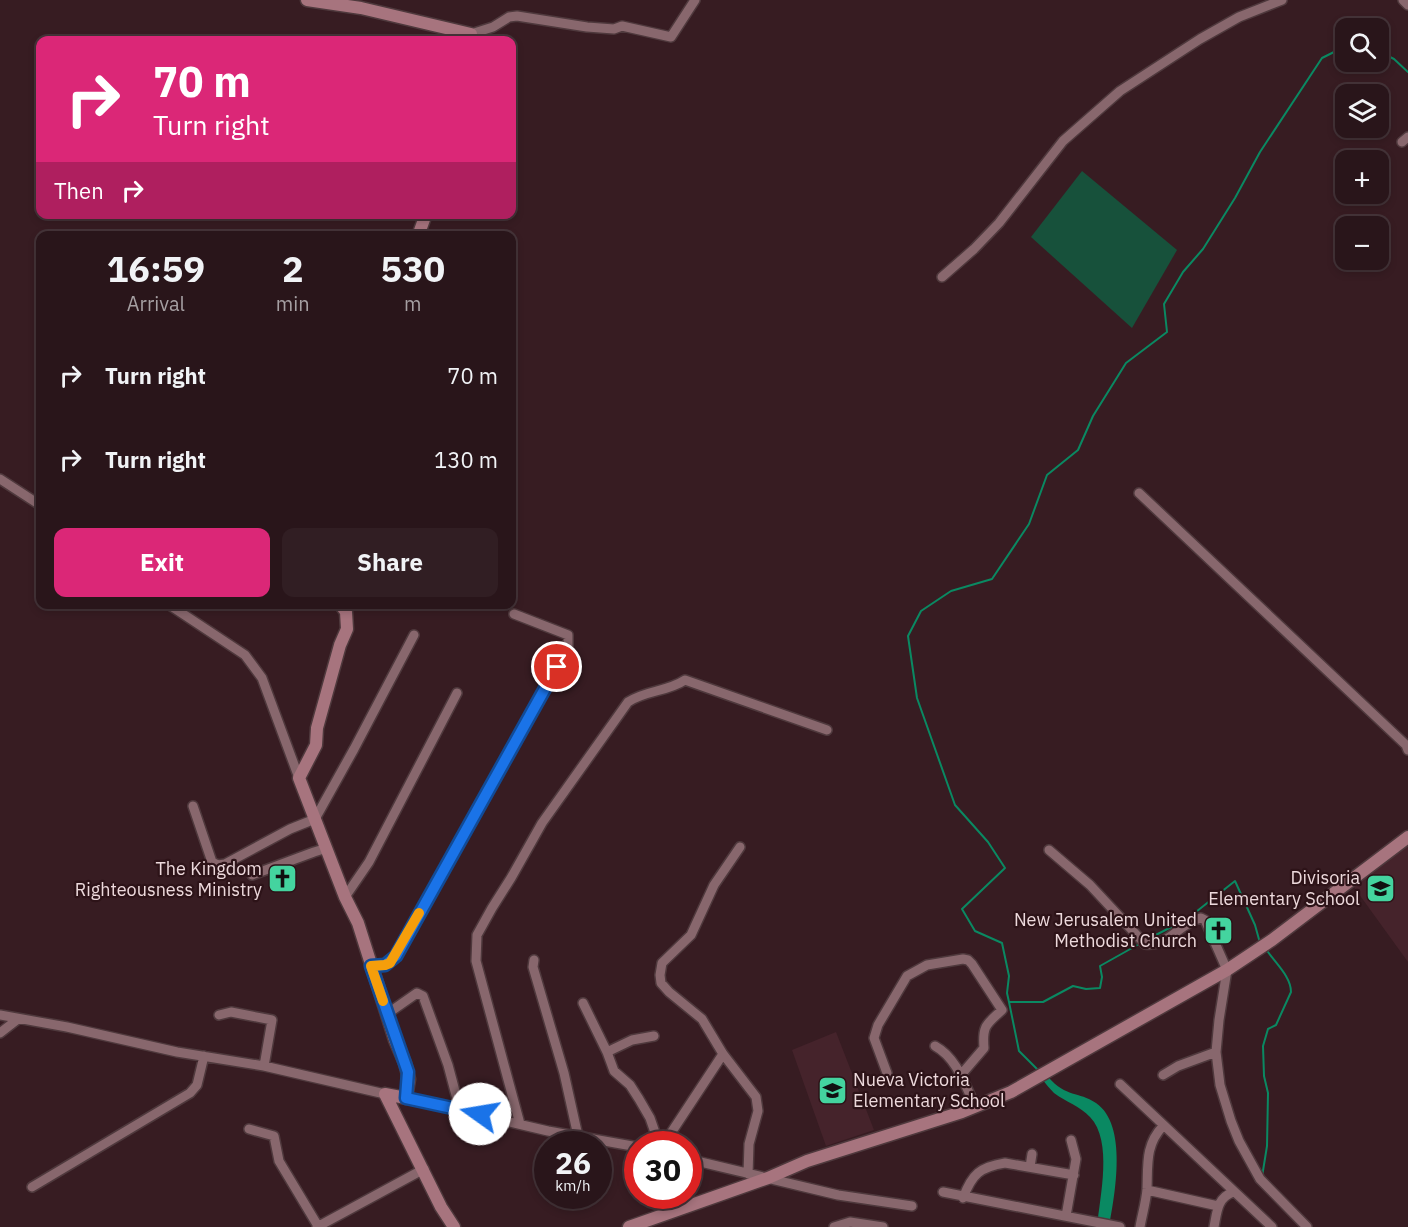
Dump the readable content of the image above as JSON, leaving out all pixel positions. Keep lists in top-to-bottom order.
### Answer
{
  "places": {
    "church": ["The Kingdom Righteousness Ministry", "New Jerusalem United Methodist Church"],
    "school or university": ["Divisoria Elementary School", "Nueva Victoria Elementary School"]
  },
  "page": {
    "map_buttons": ["+", "−"],
    "turn": ["70 m", "Turn right"],
    "then": "Then",
    "eta": [
      "16:59",
      "Arrival",
      "2",
      "min",
      "530",
      "m"
    ],
    "list": [
      {
        "name": "Turn right",
        "value": "70 m"
      },
      {
        "name": "Turn right",
        "value": "130 m"
      }
    ],
    "buttons": ["Exit", "Share"],
    "speed": "26 km/h",
    "limit": "30"
  }
}
